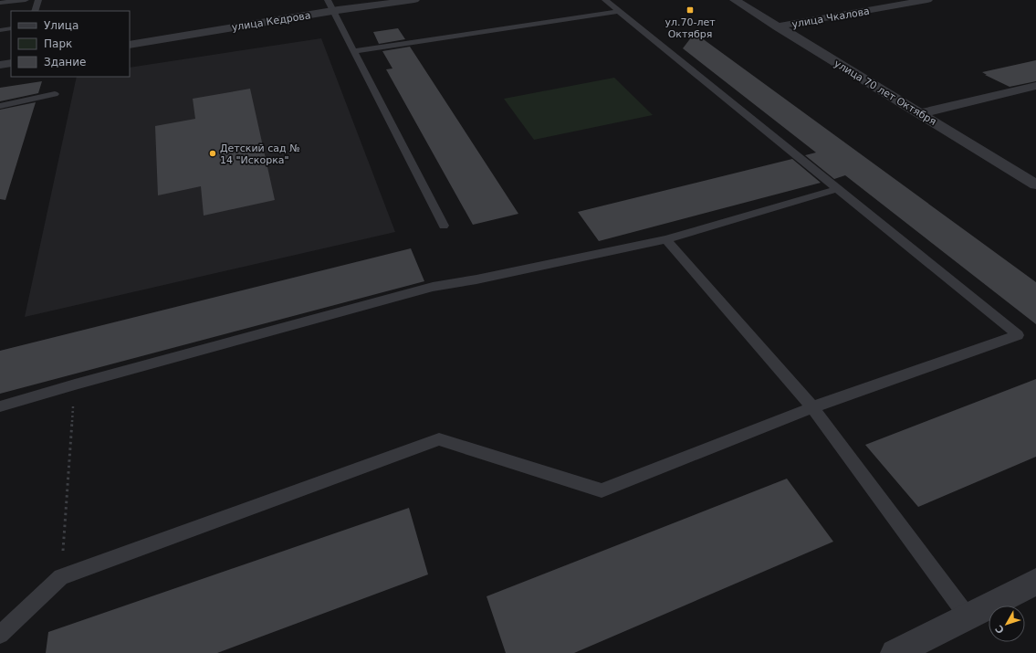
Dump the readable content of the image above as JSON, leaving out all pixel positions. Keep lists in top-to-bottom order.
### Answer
{
  "streets": {
    "street": ["улица Чкалова", "улица Кедрова", "улица 70 лет Октября"]
  },
  "crossings": [
    ["улица Чкалова", "улица 70 лет Октября"]
  ],
  "places": {
    "transit": ["ул.70-лет Октября"],
    "other": ["Детский сад № 14 \"Искорка\""]
  },
  "legend": ["Улица", "Парк", "Здание"],
  "north": "bottom left"
}
